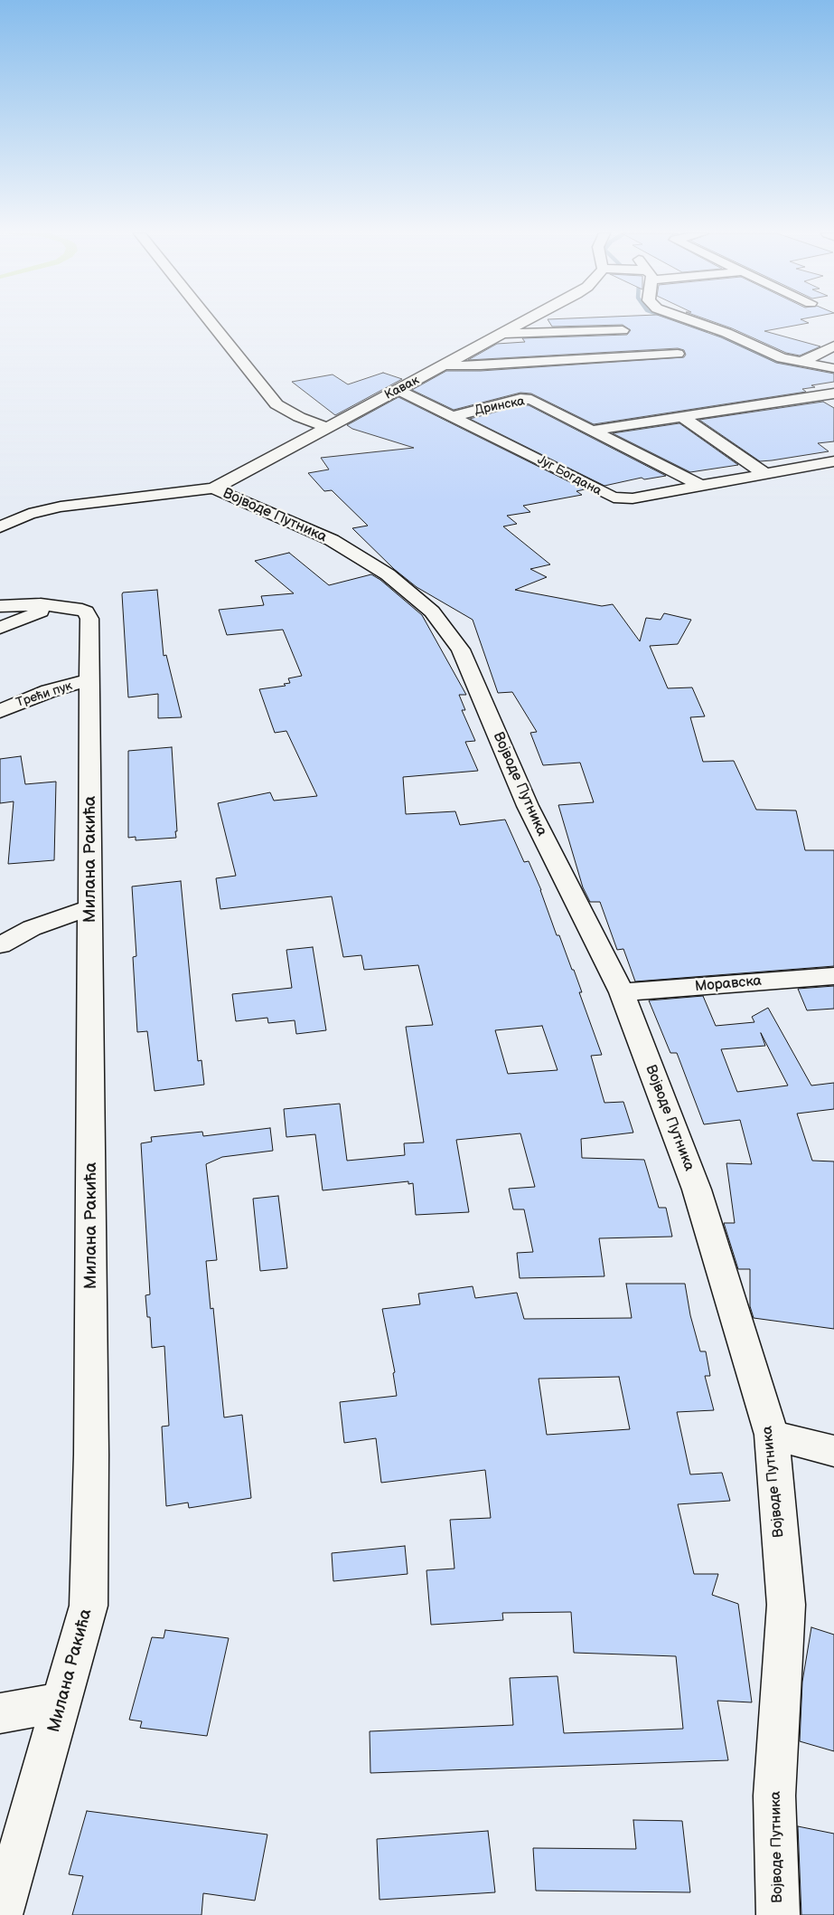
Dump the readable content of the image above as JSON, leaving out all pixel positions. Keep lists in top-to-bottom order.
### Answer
{
  "streets": {
    "street": [
      "Кавак",
      "Дринска",
      "Југ Богдана",
      "Војводе Путника",
      "Трећи пук",
      "Милана Ракића",
      "Моравска"
    ]
  },
  "crossings": [
    ["Кавак", "Југ Богдана"],
    ["Кавак", "Војводе Путника"],
    ["Дринска", "Југ Богдана"],
    ["Војводе Путника", "Моравска"],
    ["Трећи пук", "Милана Ракића"]
  ]
}
